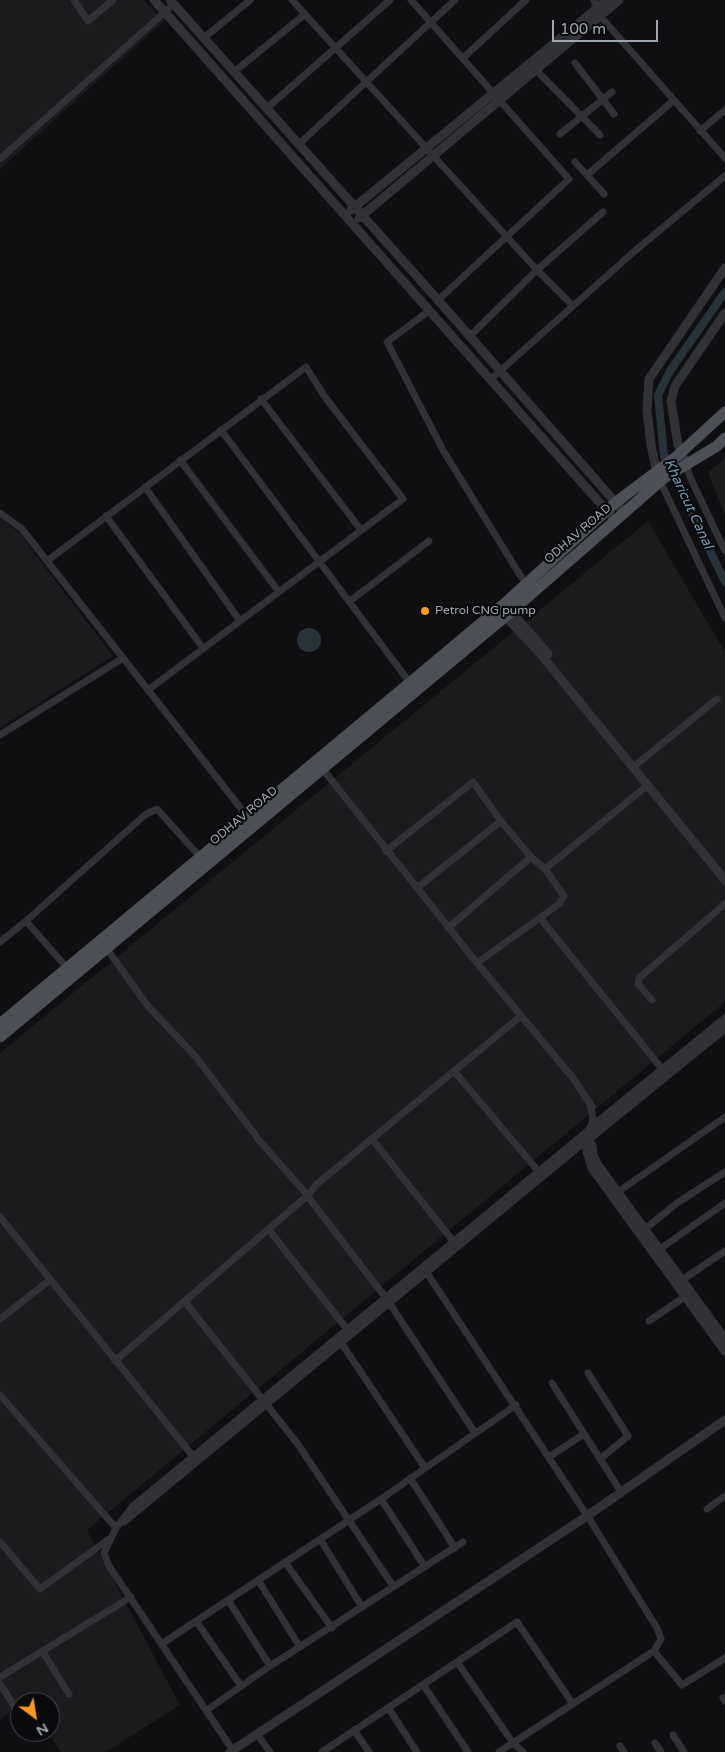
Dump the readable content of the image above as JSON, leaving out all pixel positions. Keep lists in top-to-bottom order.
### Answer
{
  "streets": {
    "main road": ["ODHAV ROAD"]
  },
  "water": ["Kharicut Canal"],
  "places": ["Petrol CNG pump"],
  "scale_bar": "100 m",
  "north": "bottom right"
}
